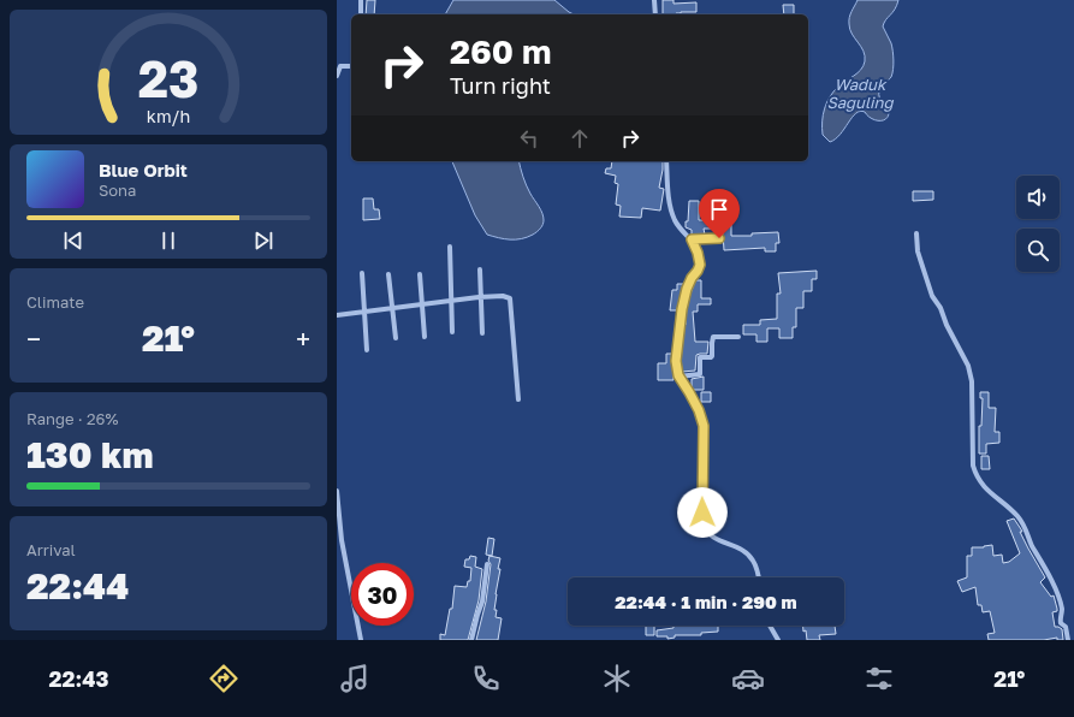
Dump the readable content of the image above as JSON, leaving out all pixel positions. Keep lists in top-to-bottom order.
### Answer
{
  "water": ["Waduk Saguling"],
  "page": {
    "turn": ["260 m", "Turn right"],
    "song": ["Blue Orbit", "Sona"],
    "tile": [
      "Climate",
      ["Range · 26%", "130 km"],
      ["Arrival", "22:44"]
    ],
    "heat": ["−", "21°", "+"],
    "limit": "30",
    "trip": "22:44 · 1 min · 290 m",
    "tabs": ["22:43", "21°"],
    "gauge": ["23", "km/h"]
  }
}
